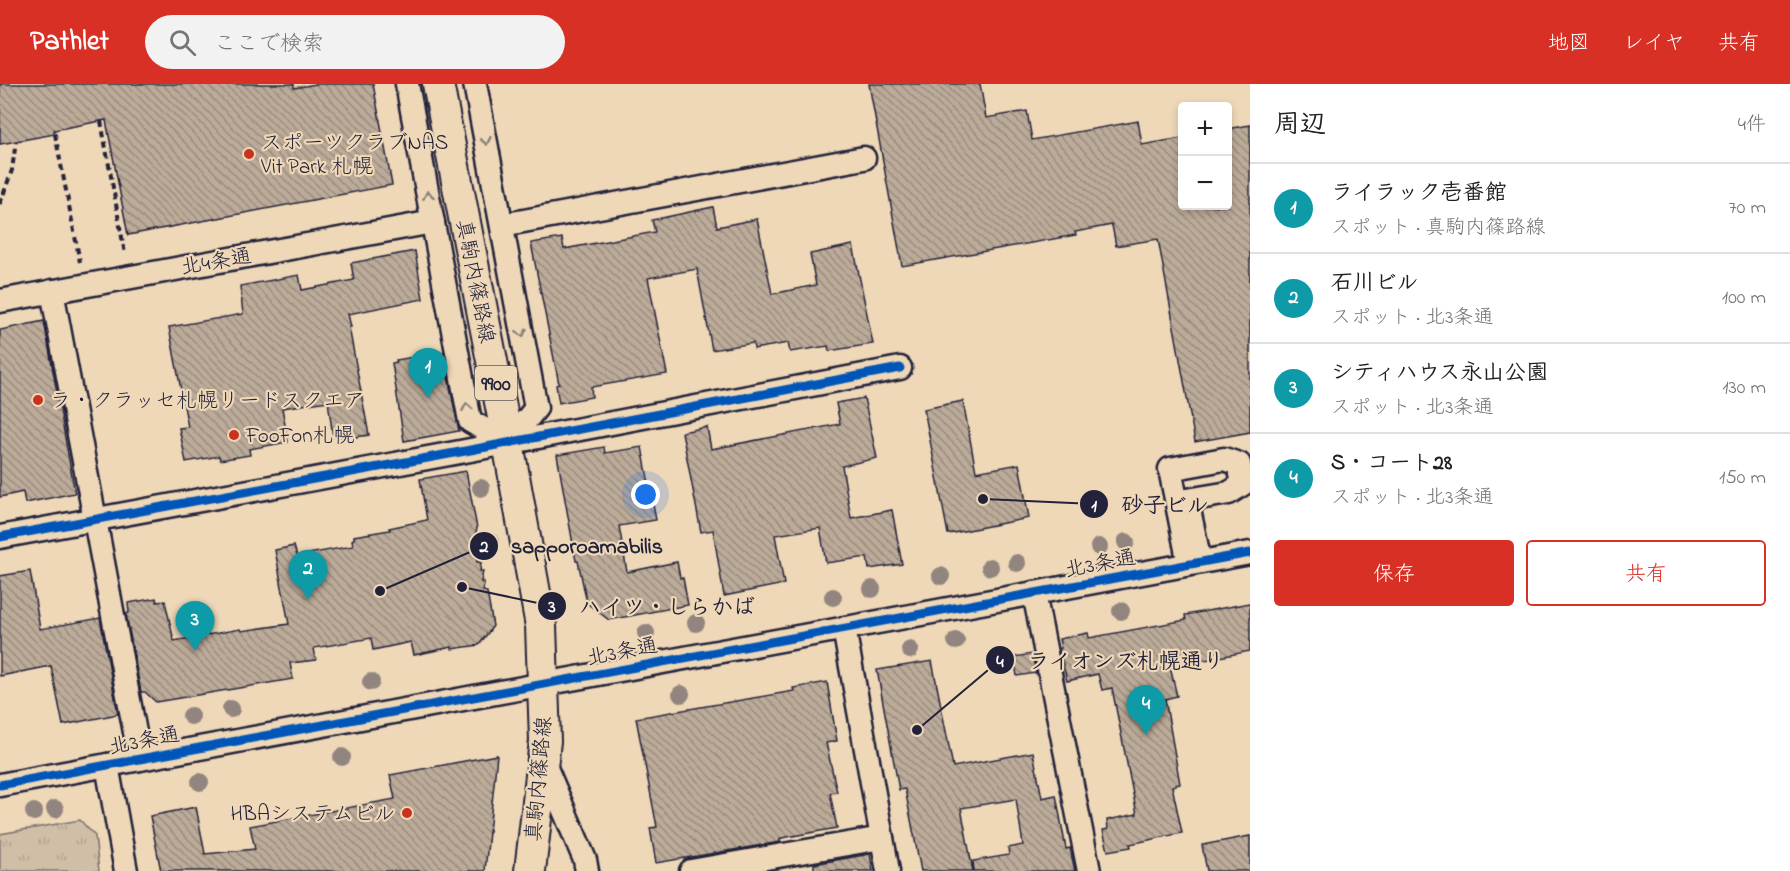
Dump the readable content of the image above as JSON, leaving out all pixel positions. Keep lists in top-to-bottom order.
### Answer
{
  "streets": {
    "main road": ["真駒内篠路線", "9900"],
    "street": ["北4条通", "北3条通"]
  },
  "crossings": [
    ["真駒内篠路線", "北3条通"]
  ],
  "places": [
    "スポーツクラブNAS Vit Park 札幌",
    "ラ・クラッセ札幌リードスクエア",
    "FooFon札幌",
    "砂子ビル",
    "ハイツ・しらかば",
    "sapporoamabilis",
    "ライオンズ札幌通り",
    "HBAシステムビル"
  ],
  "page": {
    "header": "Pathlet",
    "search": "ここで検索",
    "nav": ["地図", "レイヤ", "共有"],
    "heading": ["周辺", "4件"],
    "map_buttons": ["+", "−"],
    "list": [
      {
        "mark": "1",
        "name": "ライラック壱番館",
        "note": "スポット · 真駒内篠路線",
        "value": "70 m"
      },
      {
        "mark": "2",
        "name": "石川ビル",
        "note": "スポット · 北3条通",
        "value": "100 m"
      },
      {
        "mark": "3",
        "name": "シティハウス永山公園",
        "note": "スポット · 北3条通",
        "value": "130 m"
      },
      {
        "mark": "4",
        "name": "S・コート28",
        "note": "スポット · 北3条通",
        "value": "150 m"
      }
    ],
    "pins": [
      "1",
      "2",
      "3",
      "4"
    ],
    "buttons": ["保存", "共有"]
  }
}
